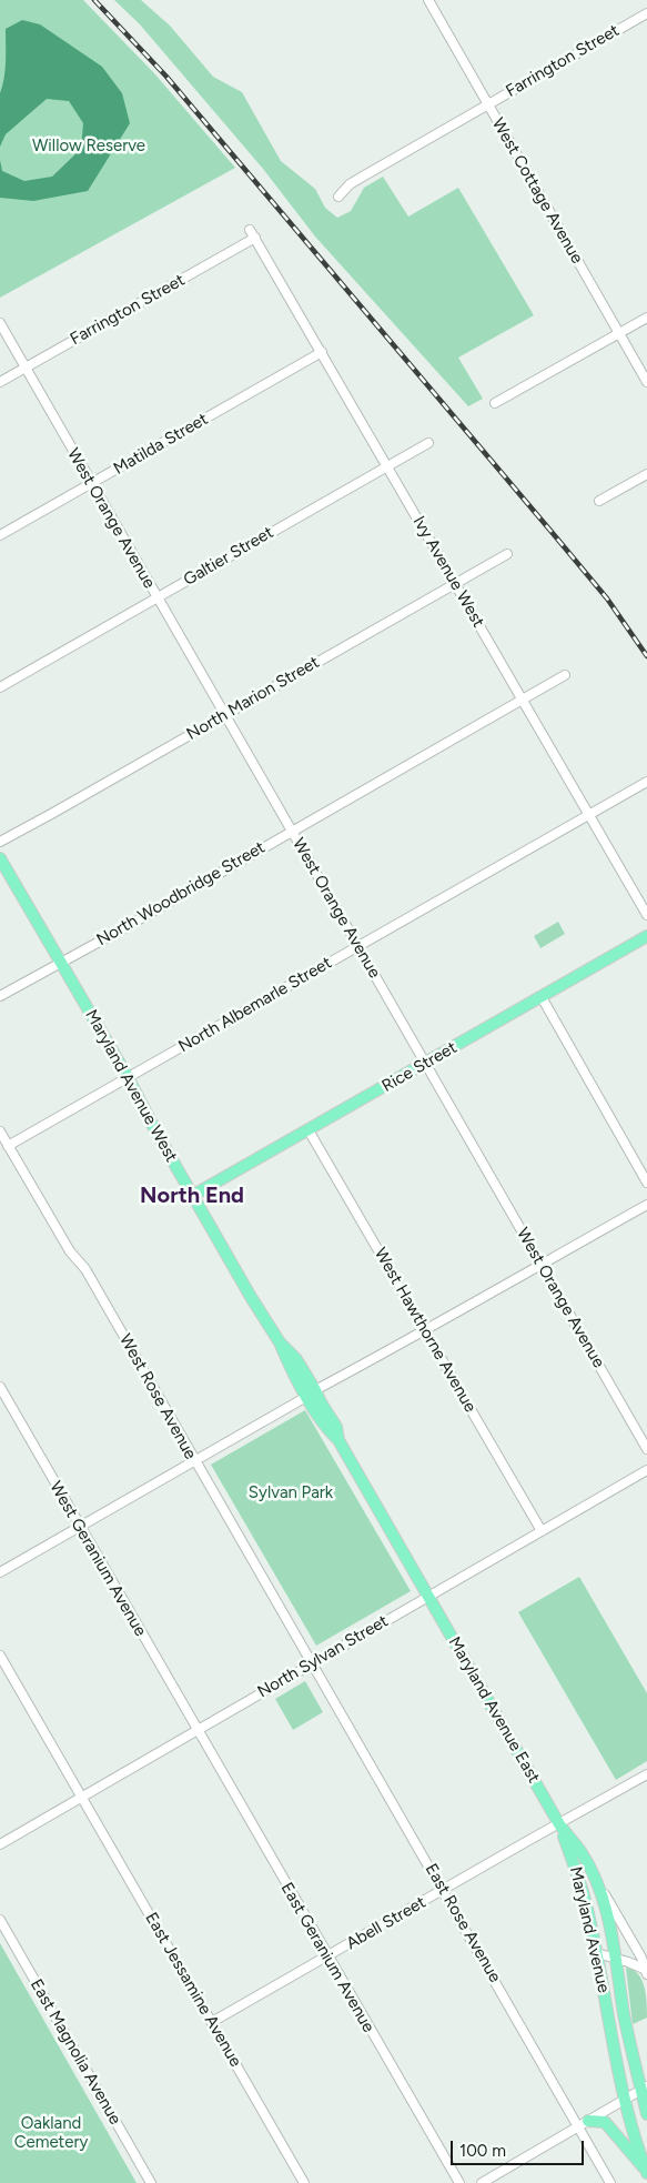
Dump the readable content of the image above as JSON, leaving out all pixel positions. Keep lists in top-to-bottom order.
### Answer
{
  "streets": {
    "main road": [
      "Rice Street",
      "Maryland Avenue West",
      "Maryland Avenue East",
      "Maryland Avenue"
    ],
    "street": [
      "Farrington Street",
      "West Cottage Avenue",
      "Matilda Street",
      "West Orange Avenue",
      "Galtier Street",
      "Ivy Avenue West",
      "North Marion Street",
      "North Woodbridge Street",
      "North Albemarle Street",
      "West Hawthorne Avenue",
      "West Rose Avenue",
      "West Geranium Avenue",
      "North Sylvan Street",
      "Abell Street",
      "East Rose Avenue",
      "East Geranium Avenue",
      "East Jessamine Avenue",
      "East Magnolia Avenue"
    ]
  },
  "crossings": [
    ["Farrington Street", "West Cottage Avenue"],
    ["Farrington Street", "West Orange Avenue"],
    ["Farrington Street", "Ivy Avenue West"],
    ["Matilda Street", "West Orange Avenue"],
    ["Matilda Street", "Ivy Avenue West"],
    ["West Orange Avenue", "Galtier Street"],
    ["West Orange Avenue", "North Marion Street"],
    ["West Orange Avenue", "North Woodbridge Street"],
    ["West Orange Avenue", "North Albemarle Street"],
    ["West Orange Avenue", "Rice Street"],
    ["Galtier Street", "Ivy Avenue West"],
    ["Ivy Avenue West", "North Marion Street"],
    ["Ivy Avenue West", "North Woodbridge Street"],
    ["Ivy Avenue West", "North Albemarle Street"],
    ["North Woodbridge Street", "Maryland Avenue West"],
    ["North Albemarle Street", "Maryland Avenue West"],
    ["North Albemarle Street", "West Rose Avenue"],
    ["Rice Street", "Maryland Avenue West"],
    ["Rice Street", "West Hawthorne Avenue"],
    ["Maryland Avenue West", "North Sylvan Street"],
    ["Maryland Avenue West", "Maryland Avenue East"],
    ["West Hawthorne Avenue", "North Sylvan Street"],
    ["West Rose Avenue", "North Sylvan Street"],
    ["West Rose Avenue", "East Rose Avenue"],
    ["West Geranium Avenue", "North Sylvan Street"],
    ["West Geranium Avenue", "East Geranium Avenue"],
    ["North Sylvan Street", "Maryland Avenue East"],
    ["North Sylvan Street", "East Rose Avenue"],
    ["North Sylvan Street", "East Geranium Avenue"],
    ["North Sylvan Street", "East Jessamine Avenue"],
    ["Maryland Avenue East", "Abell Street"],
    ["Maryland Avenue East", "Maryland Avenue"],
    ["Abell Street", "East Rose Avenue"],
    ["Abell Street", "Maryland Avenue"],
    ["Abell Street", "East Geranium Avenue"],
    ["Abell Street", "East Jessamine Avenue"]
  ],
  "districts": ["North End"],
  "parks": ["Willow Reserve", "Sylvan Park", "Oakland Cemetery"],
  "scale_bar": "100 m"
}
